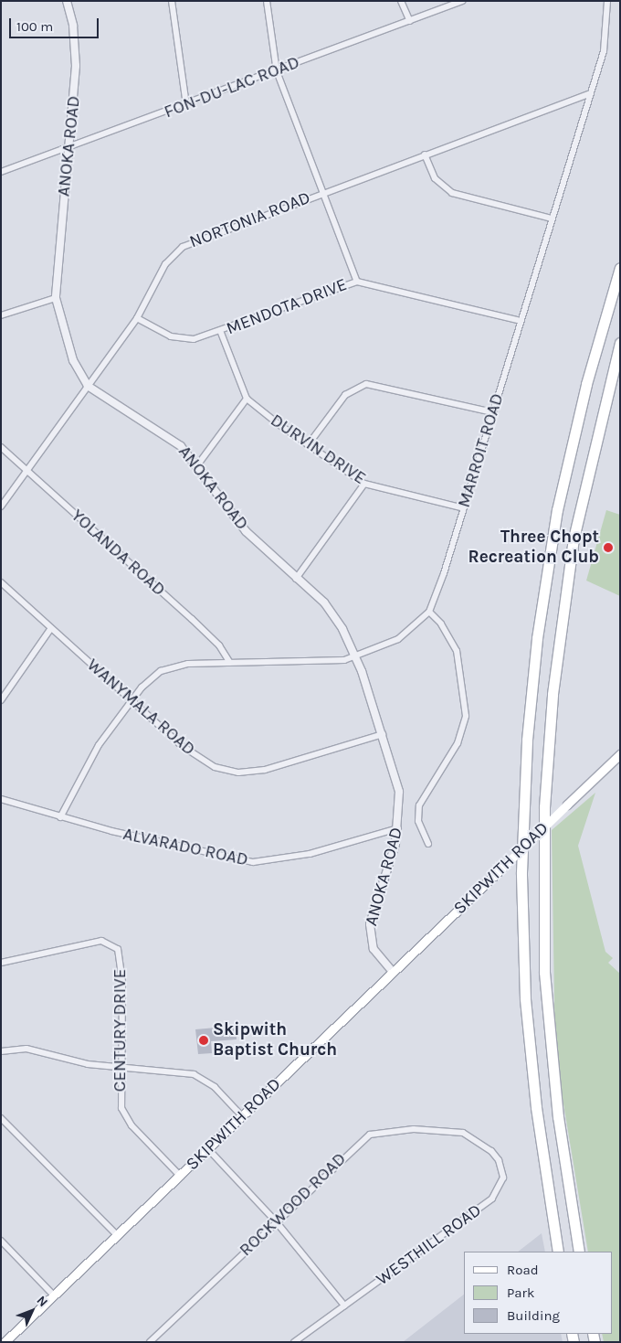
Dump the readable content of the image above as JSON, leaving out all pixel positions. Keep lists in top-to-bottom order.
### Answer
{
  "streets": {
    "main road": ["SKIPWITH ROAD"],
    "street": [
      "FON-DU-LAC ROAD",
      "ANOKA ROAD",
      "NORTONIA ROAD",
      "MENDOTA DRIVE",
      "DURVIN DRIVE",
      "MARROIT ROAD",
      "YOLANDA ROAD",
      "WANYMALA ROAD",
      "ALVARADO ROAD",
      "CENTURY DRIVE",
      "ROCKWOOD ROAD",
      "WESTHILL ROAD"
    ]
  },
  "crossings": [
    ["FON-DU-LAC ROAD", "ANOKA ROAD"],
    ["ANOKA ROAD", "NORTONIA ROAD"],
    ["ANOKA ROAD", "MARROIT ROAD"],
    ["ANOKA ROAD", "WANYMALA ROAD"],
    ["ANOKA ROAD", "ALVARADO ROAD"],
    ["ANOKA ROAD", "SKIPWITH ROAD"],
    ["NORTONIA ROAD", "MENDOTA DRIVE"],
    ["NORTONIA ROAD", "MARROIT ROAD"],
    ["NORTONIA ROAD", "YOLANDA ROAD"],
    ["MENDOTA DRIVE", "MARROIT ROAD"],
    ["DURVIN DRIVE", "MARROIT ROAD"],
    ["MARROIT ROAD", "YOLANDA ROAD"],
    ["MARROIT ROAD", "WANYMALA ROAD"],
    ["MARROIT ROAD", "ALVARADO ROAD"],
    ["SKIPWITH ROAD", "CENTURY DRIVE"],
    ["ROCKWOOD ROAD", "WESTHILL ROAD"]
  ],
  "places": ["Three Chopt Recreation Club", "Skipwith Baptist Church"],
  "legend": ["Road", "Park", "Building"],
  "scale_bar": "100 m",
  "north": "top right"
}
